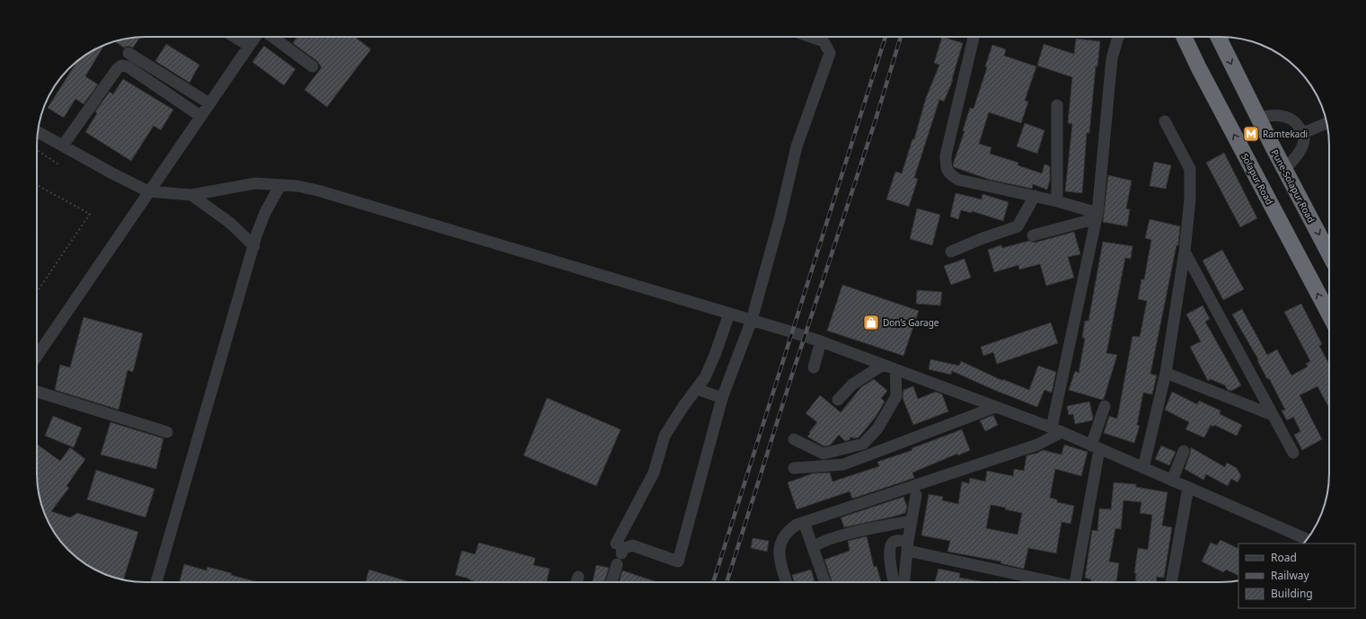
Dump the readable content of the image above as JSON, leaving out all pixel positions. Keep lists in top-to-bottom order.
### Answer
{
  "streets": {
    "highway": ["Solapur Road", "Pune-Solapur Road"]
  },
  "one_way": ["Solapur Road", "Pune-Solapur Road"],
  "places": {
    "metro station": ["Ramtekadi"],
    "shop": ["Don’s Garage"]
  },
  "legend": ["Road", "Railway", "Building"]
}
